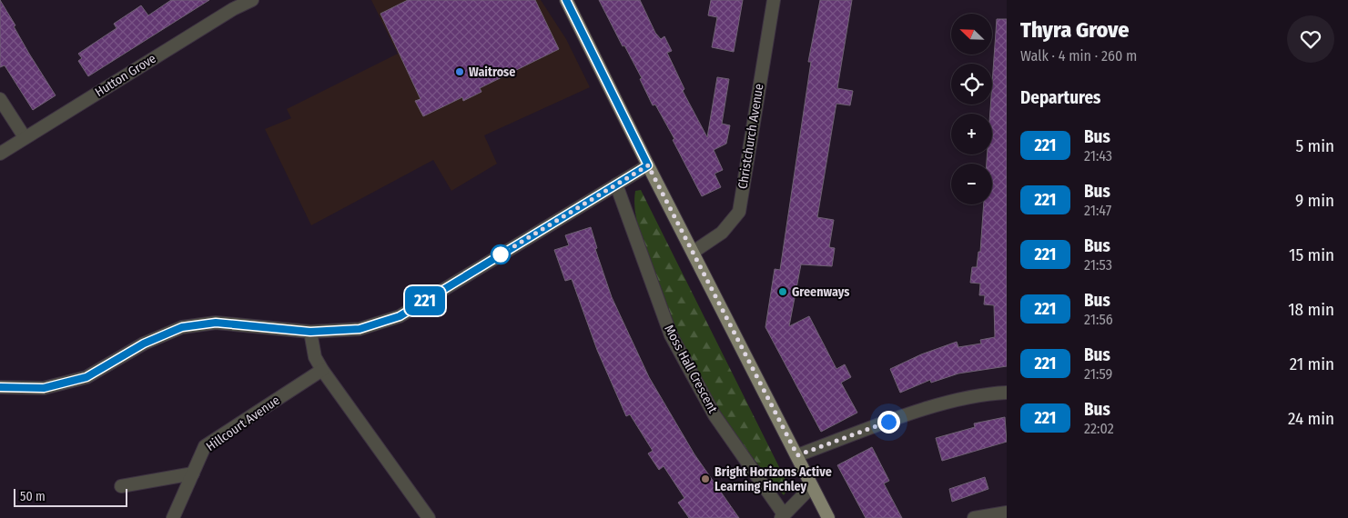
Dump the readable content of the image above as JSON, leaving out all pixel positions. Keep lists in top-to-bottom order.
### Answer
{
  "streets": {
    "street": [
      "Hutton Grove",
      "Christchurch Avenue",
      "Moss Hall Crescent",
      "Hillcourt Avenue"
    ]
  },
  "places": ["Waitrose", "Greenways", "Bright Horizons Active Learning Finchley"],
  "lines": ["bus line 221"],
  "scale_bar": "50 m",
  "north": "top left",
  "page": {
    "on_map": "221",
    "heading": [
      ["Thyra Grove", "Walk · 4 min · 260 m"],
      "Departures"
    ],
    "map_buttons": ["+", "−"],
    "list": [
      {
        "mark": "221",
        "name": "Bus",
        "note": "21:43",
        "value": "5 min"
      },
      {
        "mark": "221",
        "name": "Bus",
        "note": "21:47",
        "value": "9 min"
      },
      {
        "mark": "221",
        "name": "Bus",
        "note": "21:53",
        "value": "15 min"
      },
      {
        "mark": "221",
        "name": "Bus",
        "note": "21:56",
        "value": "18 min"
      },
      {
        "mark": "221",
        "name": "Bus",
        "note": "21:59",
        "value": "21 min"
      },
      {
        "mark": "221",
        "name": "Bus",
        "note": "22:02",
        "value": "24 min"
      }
    ],
    "scale": "50 m"
  }
}
